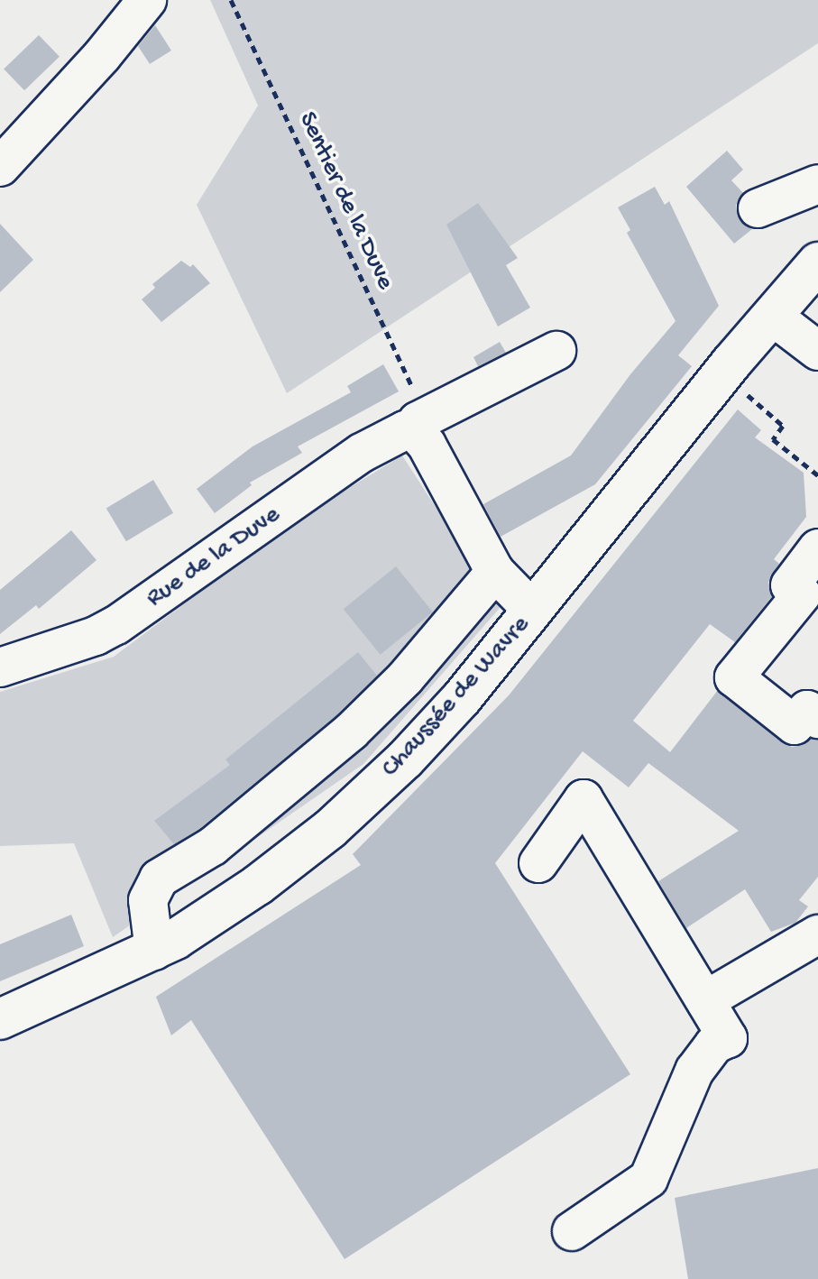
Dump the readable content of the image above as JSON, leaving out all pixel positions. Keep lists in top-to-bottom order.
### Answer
{
  "streets": {
    "main road": ["Chaussée de Wavre"],
    "street": ["Rue de la Duve"],
    "path": ["Sentier de la Duve"]
  },
  "crossings": [
    ["Sentier de la Duve", "Rue de la Duve"]
  ]
}
